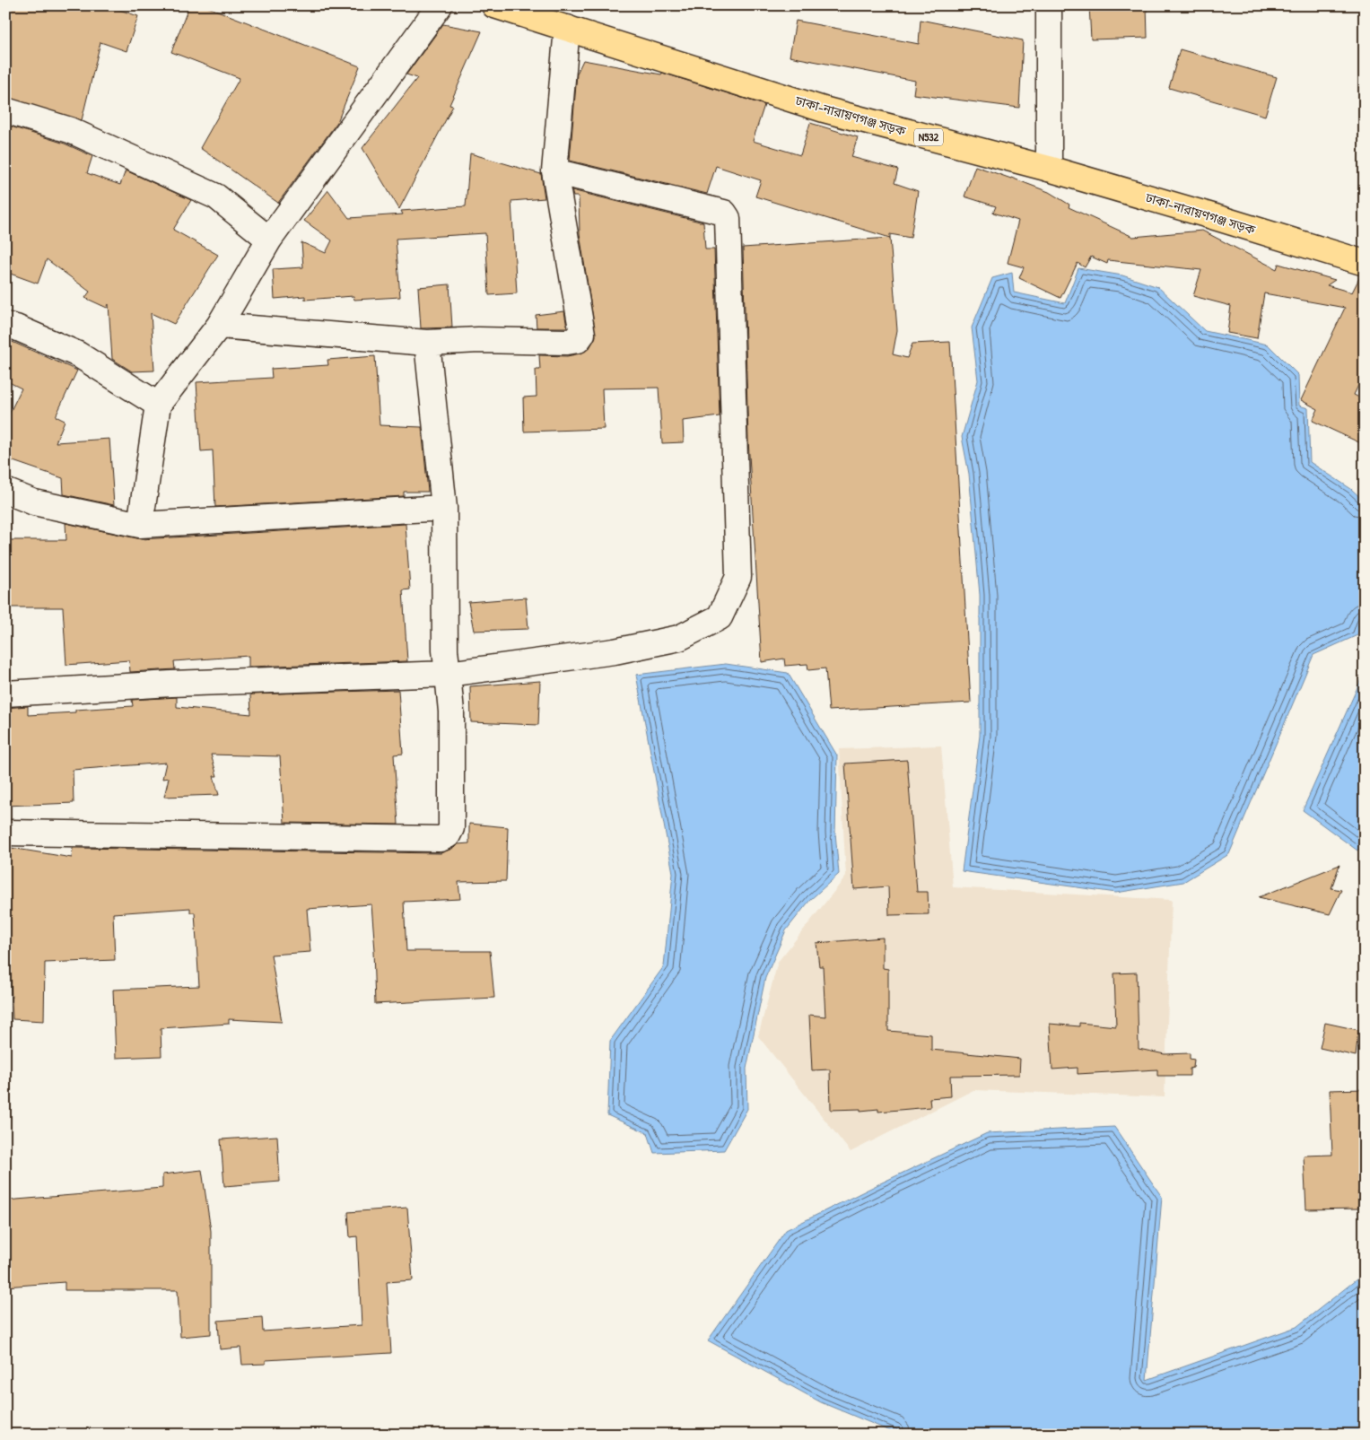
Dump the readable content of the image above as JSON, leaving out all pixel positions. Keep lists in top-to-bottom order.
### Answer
{
  "streets": {
    "highway": ["ঢাকা-নারায়ণগঞ্জ সড়ক", "N532"]
  }
}
